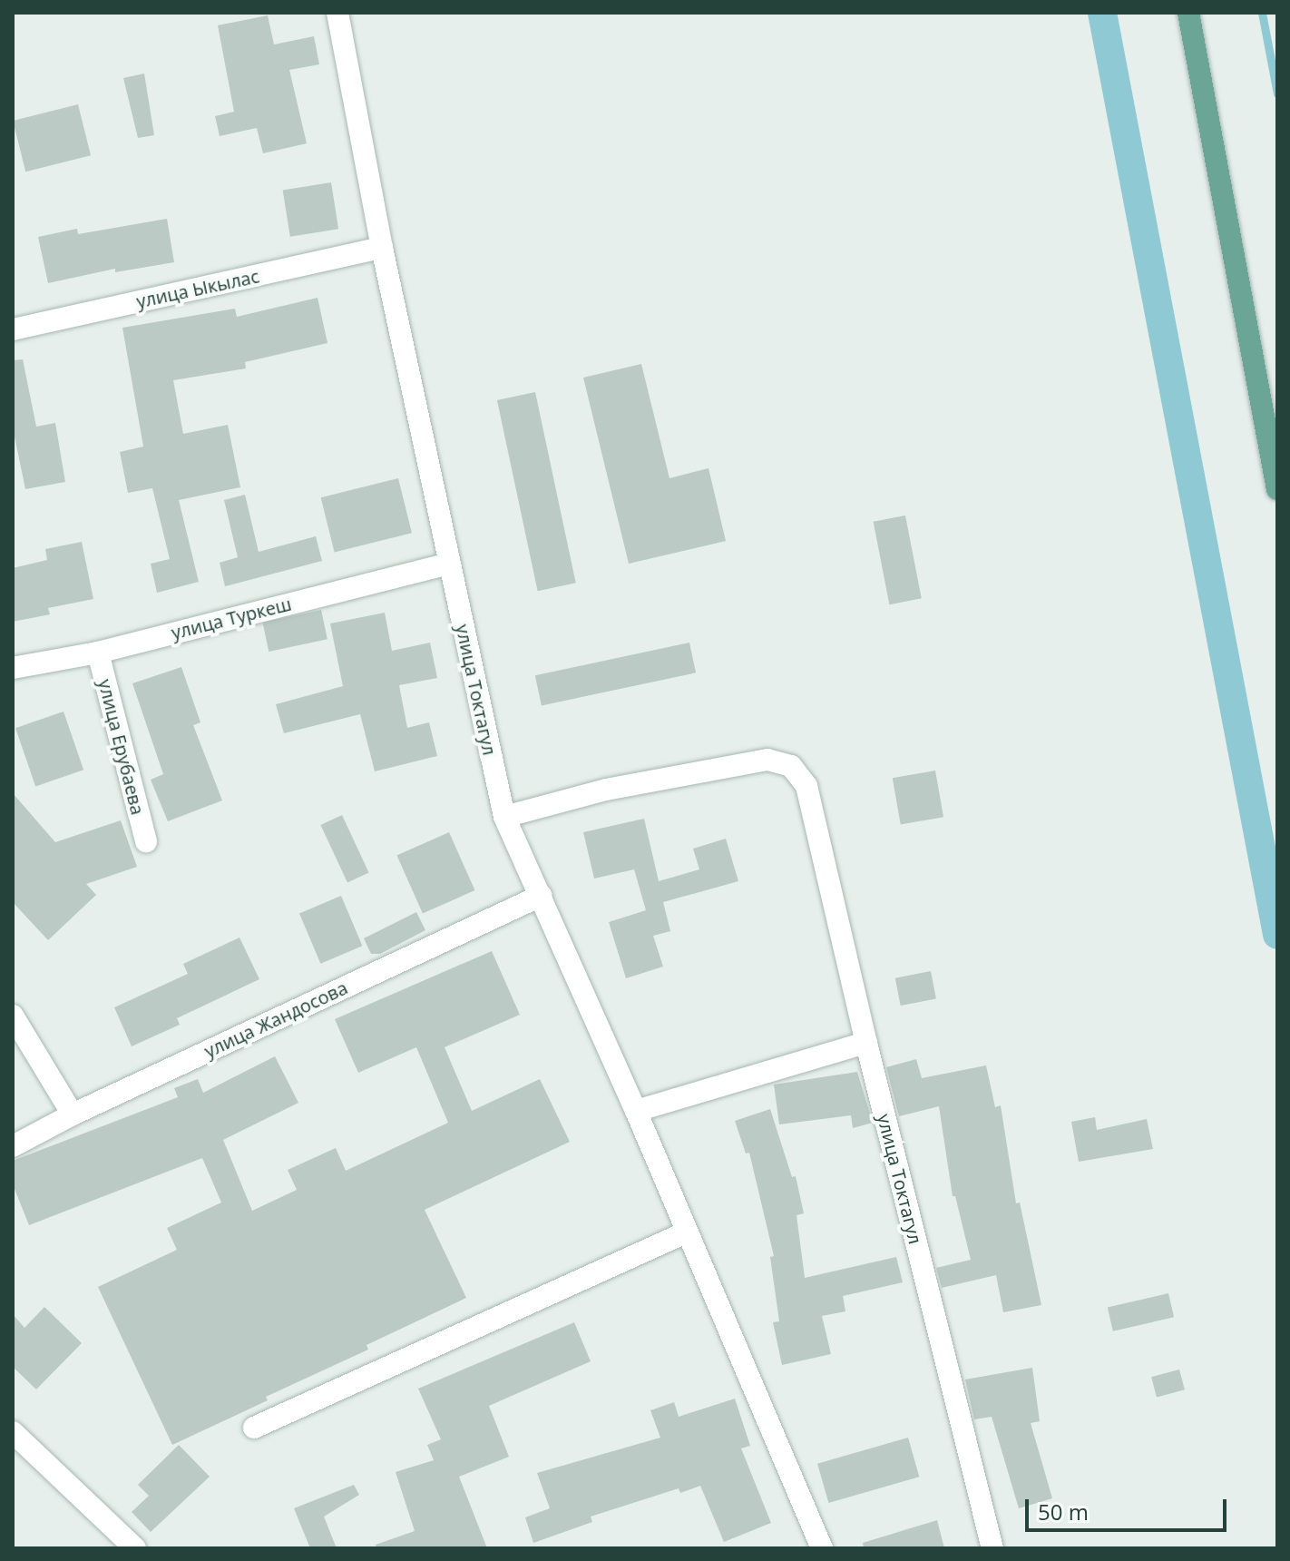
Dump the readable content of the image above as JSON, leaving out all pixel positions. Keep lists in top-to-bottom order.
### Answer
{
  "streets": {
    "street": [
      "улица Ыкылас",
      "улица Туркеш",
      "улица Токтагул",
      "улица Ерубаева",
      "улица Жандосова"
    ]
  },
  "crossings": [
    ["улица Ыкылас", "улица Токтагул"],
    ["улица Туркеш", "улица Токтагул"],
    ["улица Туркеш", "улица Ерубаева"],
    ["улица Токтагул", "улица Жандосова"]
  ],
  "scale_bar": "50 m"
}
